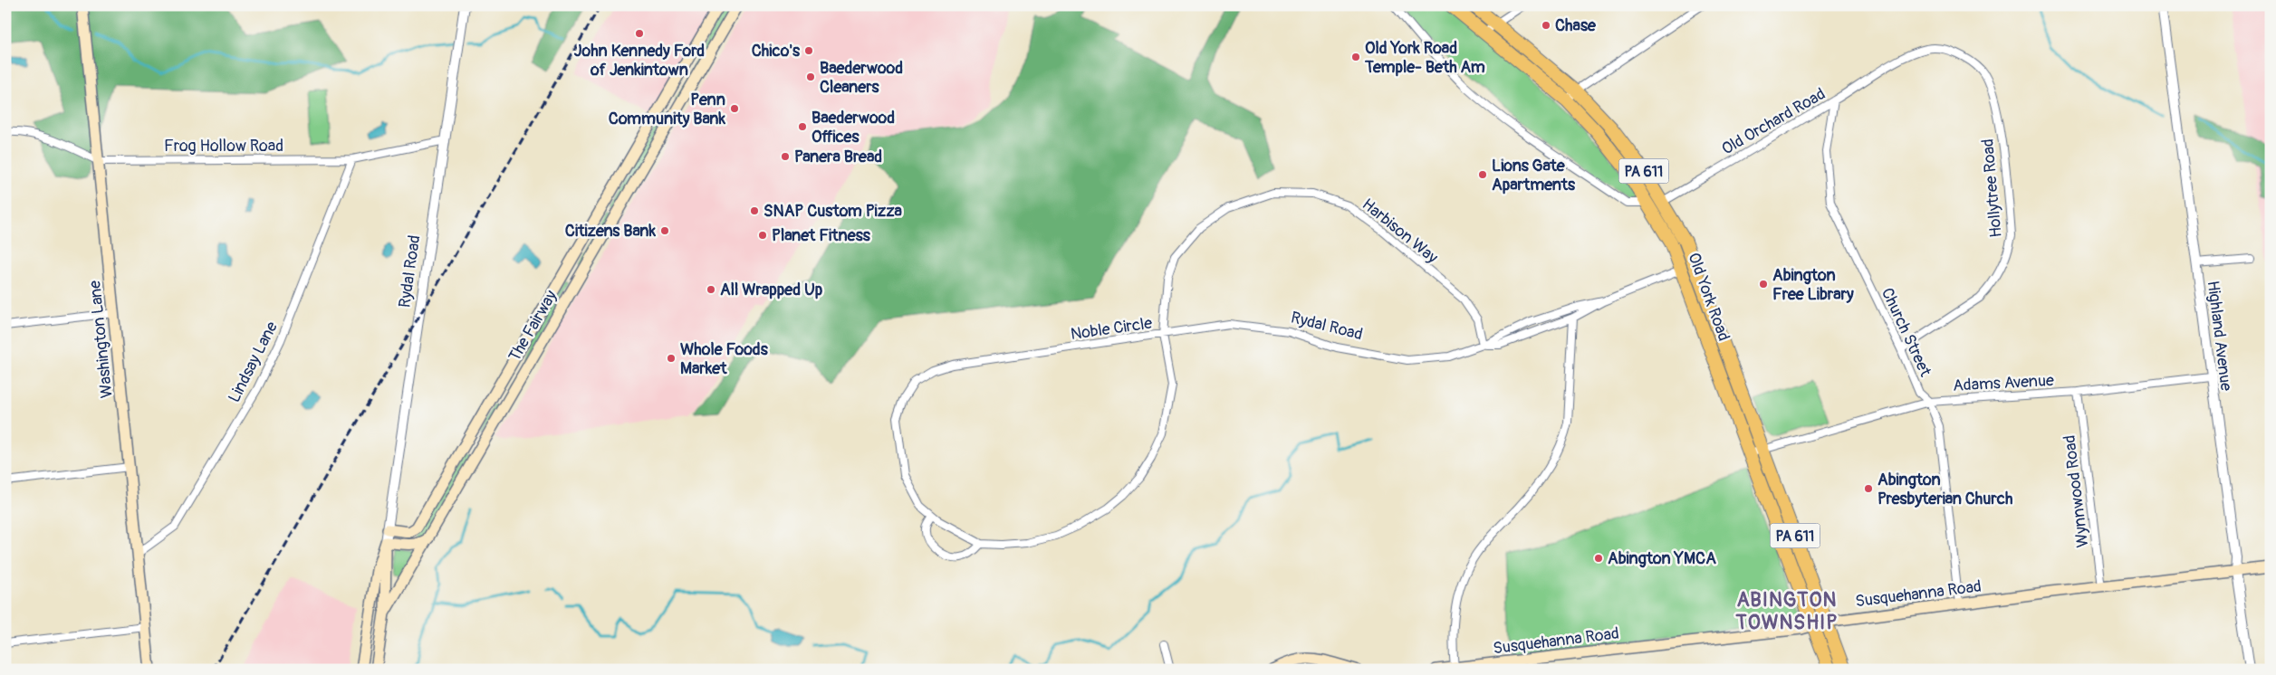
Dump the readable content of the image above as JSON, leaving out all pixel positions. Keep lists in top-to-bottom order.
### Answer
{
  "streets": {
    "highway": ["PA 611", "Old York Road"],
    "main road": [
      "Rydal Road",
      "The Fairway",
      "Washington Lane",
      "Susquehanna Road"
    ],
    "street": [
      "Old Orchard Road",
      "Frog Hollow Road",
      "Hollytree Road",
      "Harbison Way",
      "Noble Circle",
      "Church Street",
      "Highland Avenue",
      "Lindsay Lane",
      "Adams Avenue",
      "Wynnwood Road"
    ]
  },
  "crossings": [
    ["Old Orchard Road", "Hollytree Road"],
    ["Old Orchard Road", "Old York Road"],
    ["Old Orchard Road", "Church Street"],
    ["Frog Hollow Road", "Rydal Road"],
    ["Frog Hollow Road", "Washington Lane"],
    ["Frog Hollow Road", "Lindsay Lane"],
    ["Hollytree Road", "Church Street"],
    ["Harbison Way", "Rydal Road"],
    ["Harbison Way", "Noble Circle"],
    ["Rydal Road", "Old York Road"],
    ["Rydal Road", "The Fairway"],
    ["Rydal Road", "Noble Circle"],
    ["Old York Road", "Adams Avenue"],
    ["Old York Road", "Susquehanna Road"],
    ["Church Street", "Adams Avenue"],
    ["Church Street", "Susquehanna Road"],
    ["Highland Avenue", "Adams Avenue"],
    ["Highland Avenue", "Susquehanna Road"],
    ["Washington Lane", "Lindsay Lane"],
    ["Adams Avenue", "Wynnwood Road"],
    ["Wynnwood Road", "Susquehanna Road"]
  ],
  "districts": ["ABINGTON TOWNSHIP"],
  "places": [
    "Chase",
    "John Kennedy Ford of Jenkintown",
    "Chico's",
    "Old York Road Temple- Beth Am",
    "Baederwood Cleaners",
    "Penn Community Bank",
    "Baederwood Offices",
    "Panera Bread",
    "Lions Gate Apartments",
    "SNAP Custom Pizza",
    "Citizens Bank",
    "Planet Fitness",
    "Abington Free Library",
    "All Wrapped Up",
    "Whole Foods Market",
    "Abington Presbyterian Church",
    "Abington YMCA"
  ]
}
